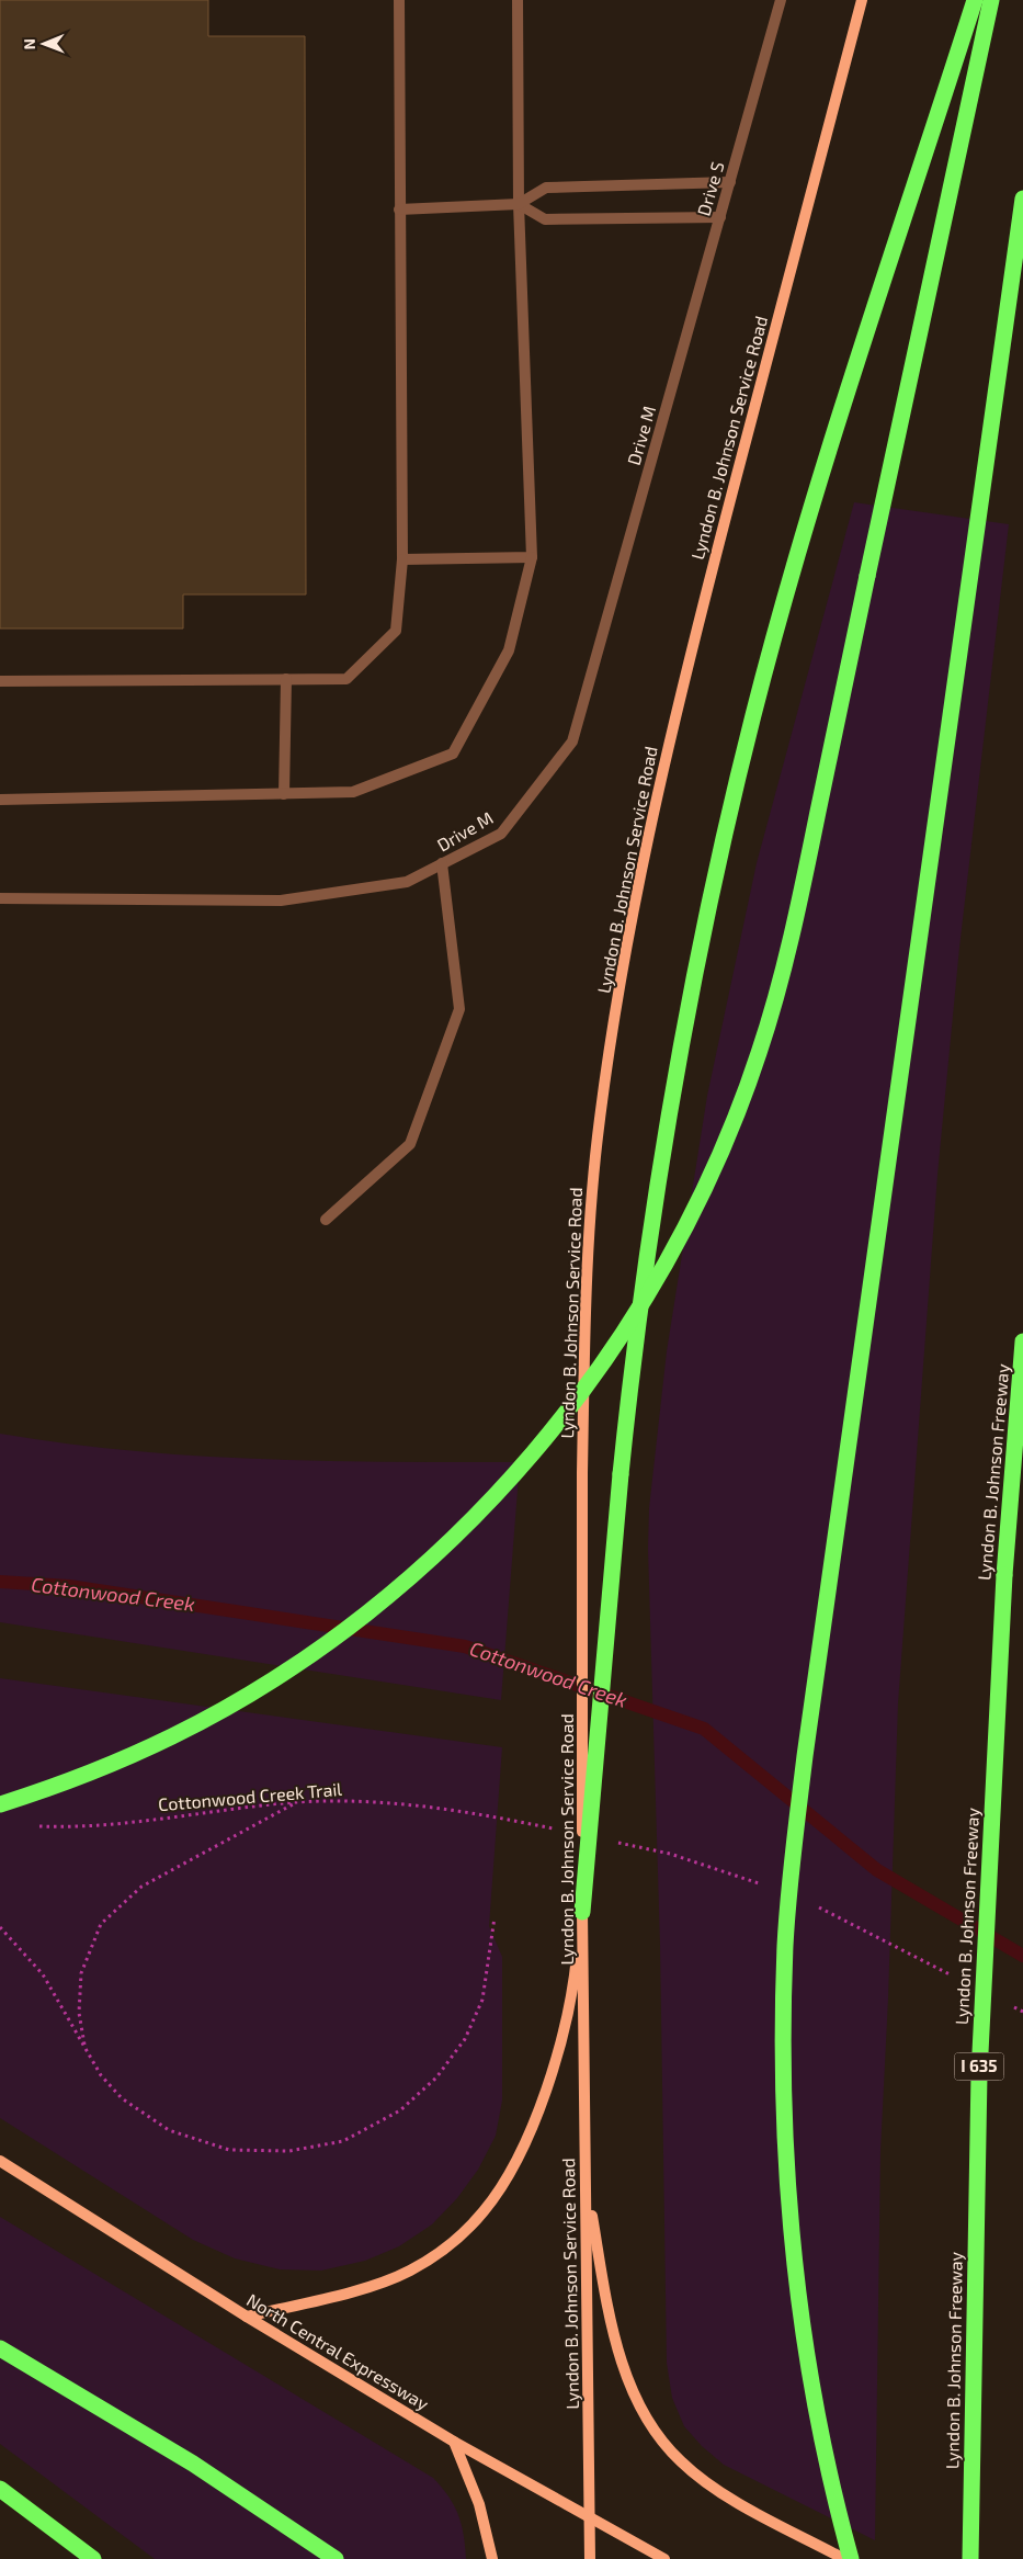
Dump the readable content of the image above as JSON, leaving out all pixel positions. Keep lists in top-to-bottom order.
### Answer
{
  "streets": {
    "highway": ["Lyndon B. Johnson Freeway", "I 635"],
    "main road": ["Lyndon B. Johnson Service Road", "North Central Expressway"],
    "lane": ["Drive S", "Drive M"],
    "path": ["Cottonwood Creek Trail"]
  },
  "crossings": [
    ["Drive S", "Drive M"],
    ["Lyndon B. Johnson Service Road", "North Central Expressway"]
  ],
  "water": ["Cottonwood Creek"],
  "north": "left"
}
